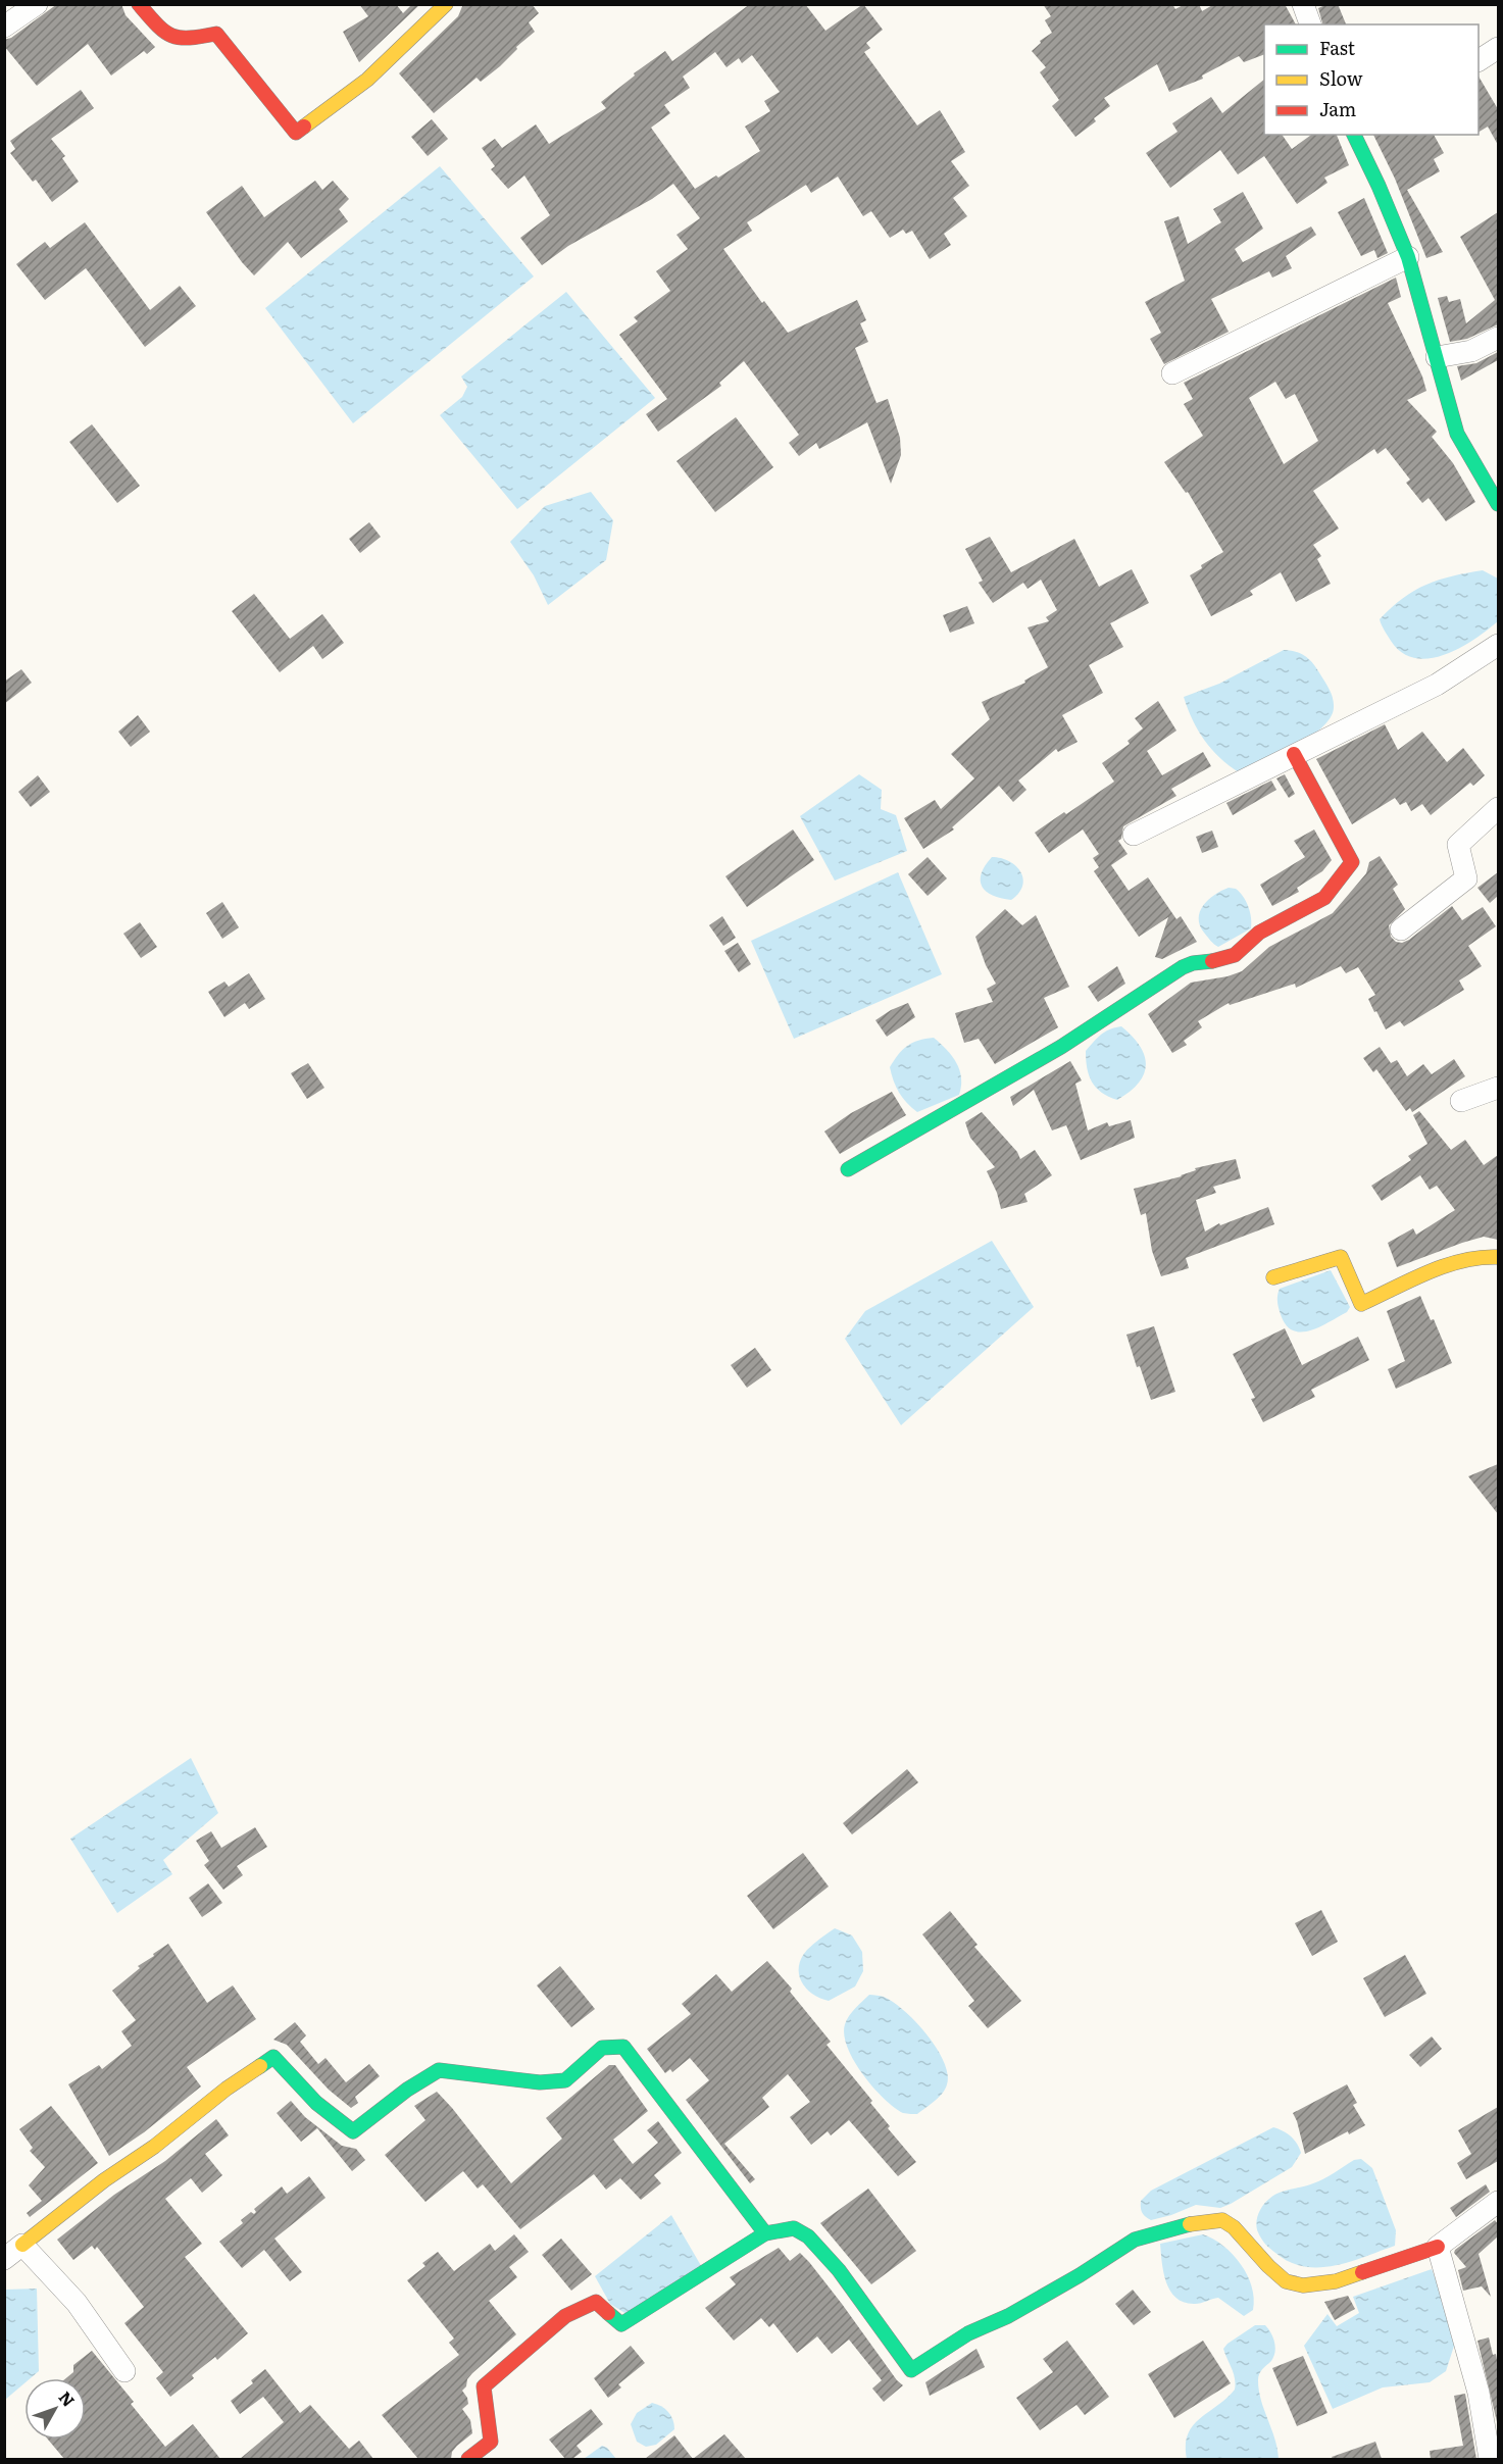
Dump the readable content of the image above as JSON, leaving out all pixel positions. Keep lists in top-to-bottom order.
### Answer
{
  "legend": ["Fast", "Slow", "Jam"],
  "north": "top right"
}
